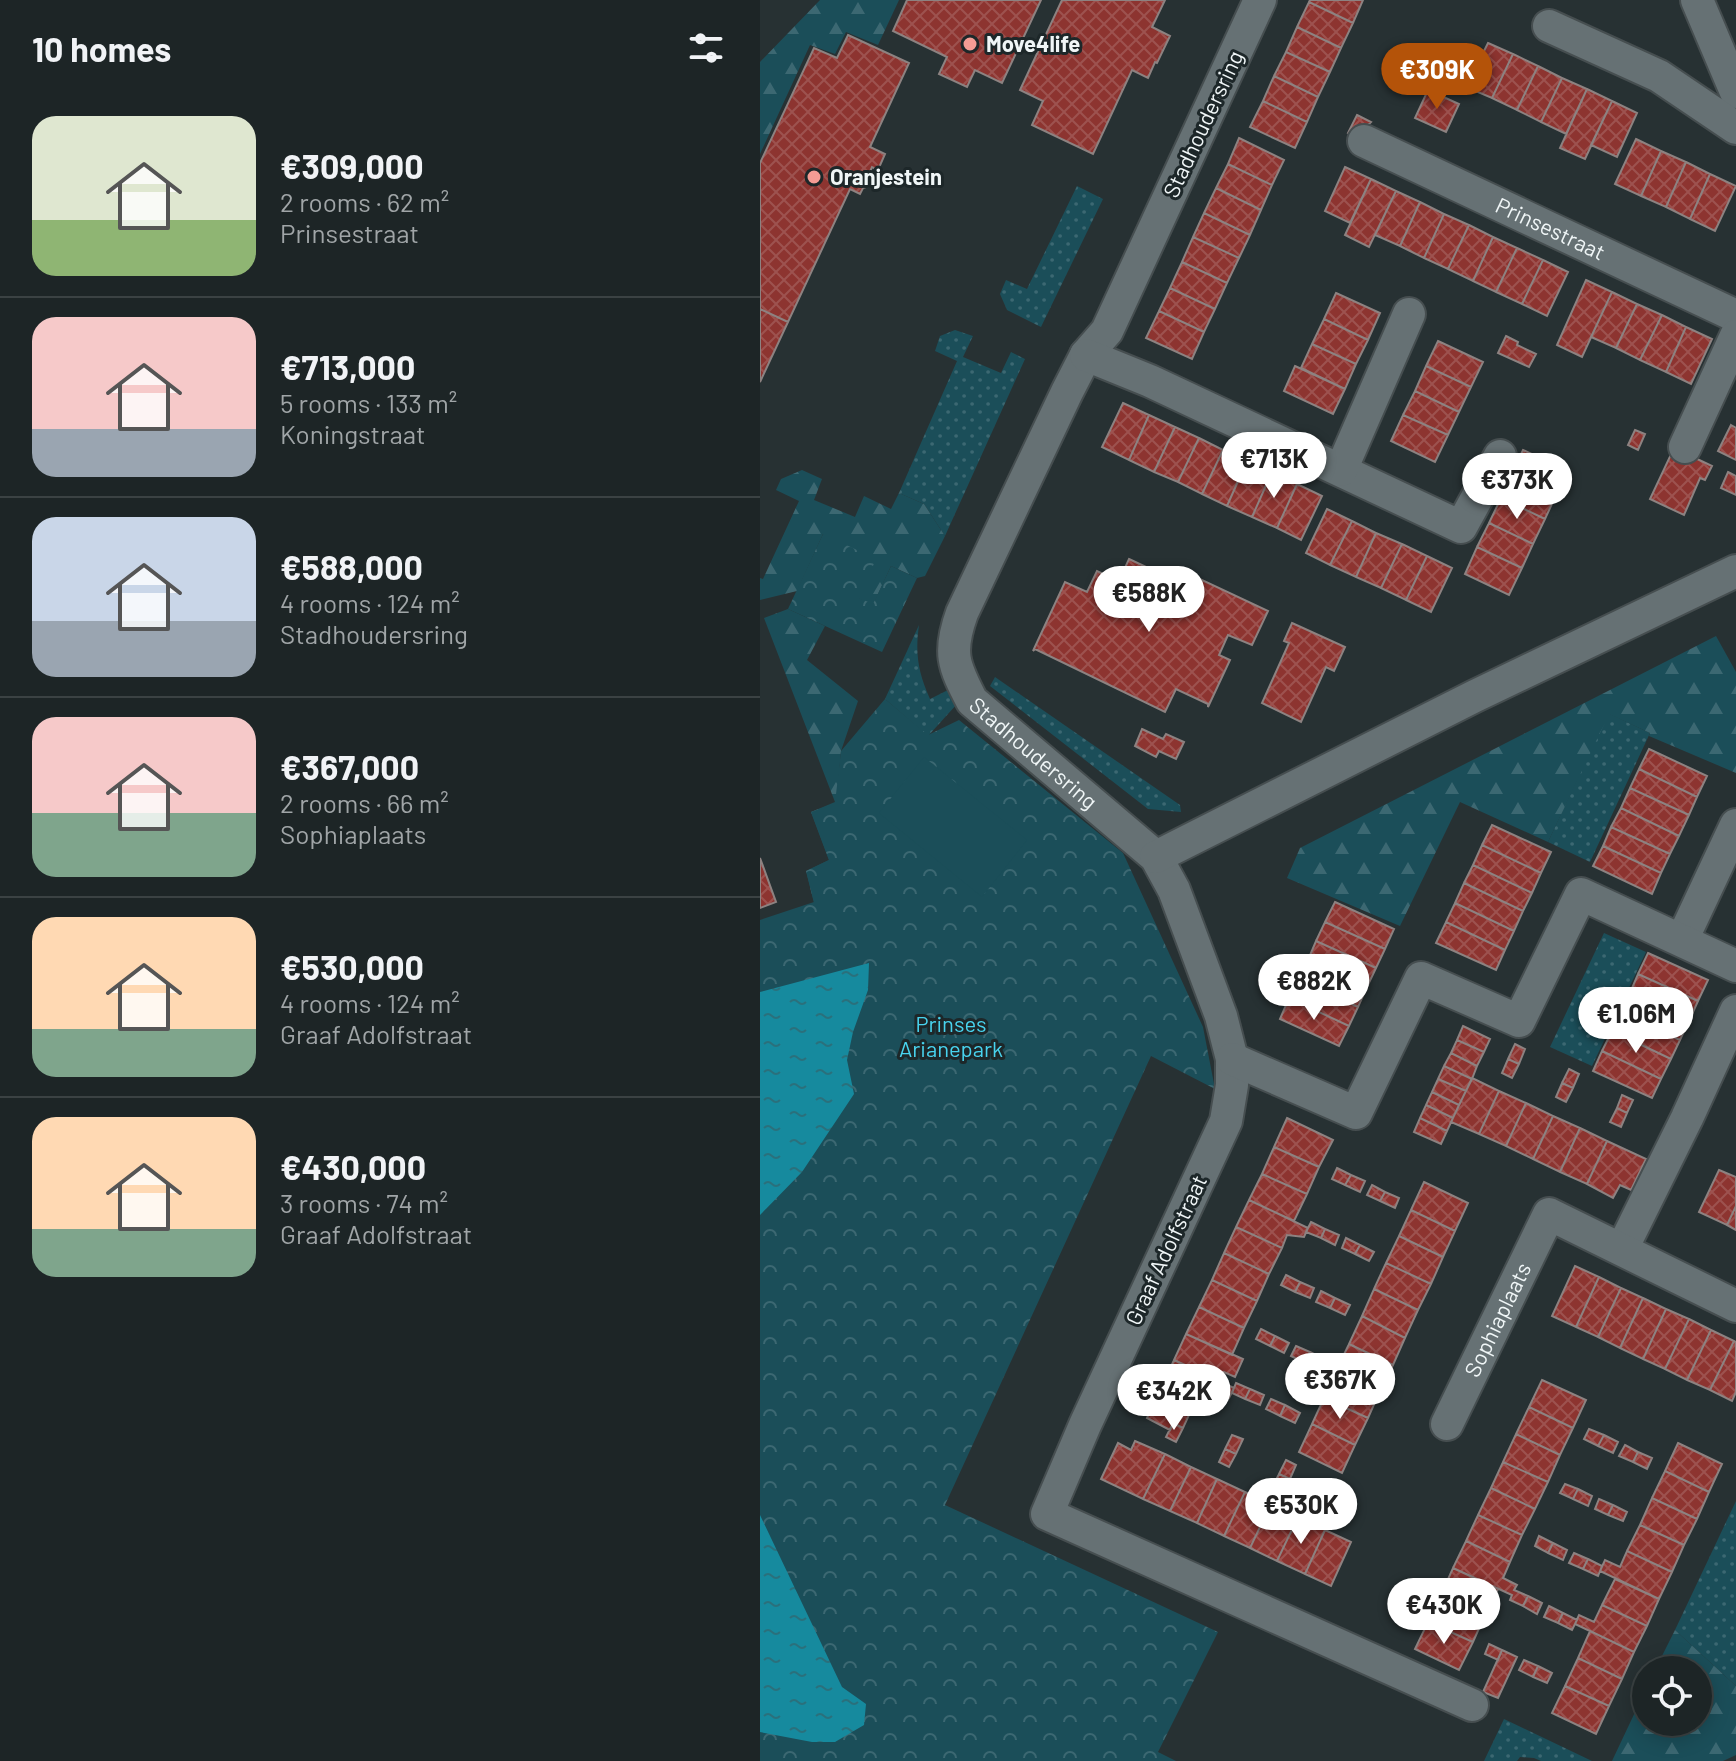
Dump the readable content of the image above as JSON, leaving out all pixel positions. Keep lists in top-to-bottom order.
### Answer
{
  "streets": {
    "street": [
      "Stadhoudersring",
      "Prinsestraat",
      "Graaf Adolfstraat",
      "Sophiaplaats"
    ]
  },
  "crossings": [
    ["Stadhoudersring", "Graaf Adolfstraat"]
  ],
  "parks": ["Prinses Arianepark"],
  "places": ["Move4life", "Oranjestein"],
  "page": {
    "heading": "10 homes",
    "price": [
      "€309K",
      "€713K",
      "€373K",
      "€588K",
      "€882K",
      "€1.06M",
      "€367K",
      "€342K",
      "€530K",
      "€430K"
    ],
    "list": [
      {
        "name": "€309,000",
        "note": "2 rooms · 62 m² · Prinsestraat"
      },
      {
        "name": "€713,000",
        "note": "5 rooms · 133 m² · Koningstraat"
      },
      {
        "name": "€588,000",
        "note": "4 rooms · 124 m² · Stadhoudersring"
      },
      {
        "name": "€367,000",
        "note": "2 rooms · 66 m² · Sophiaplaats"
      },
      {
        "name": "€530,000",
        "note": "4 rooms · 124 m² · Graaf Adolfstraat"
      },
      {
        "name": "€430,000",
        "note": "3 rooms · 74 m² · Graaf Adolfstraat"
      }
    ]
  }
}
